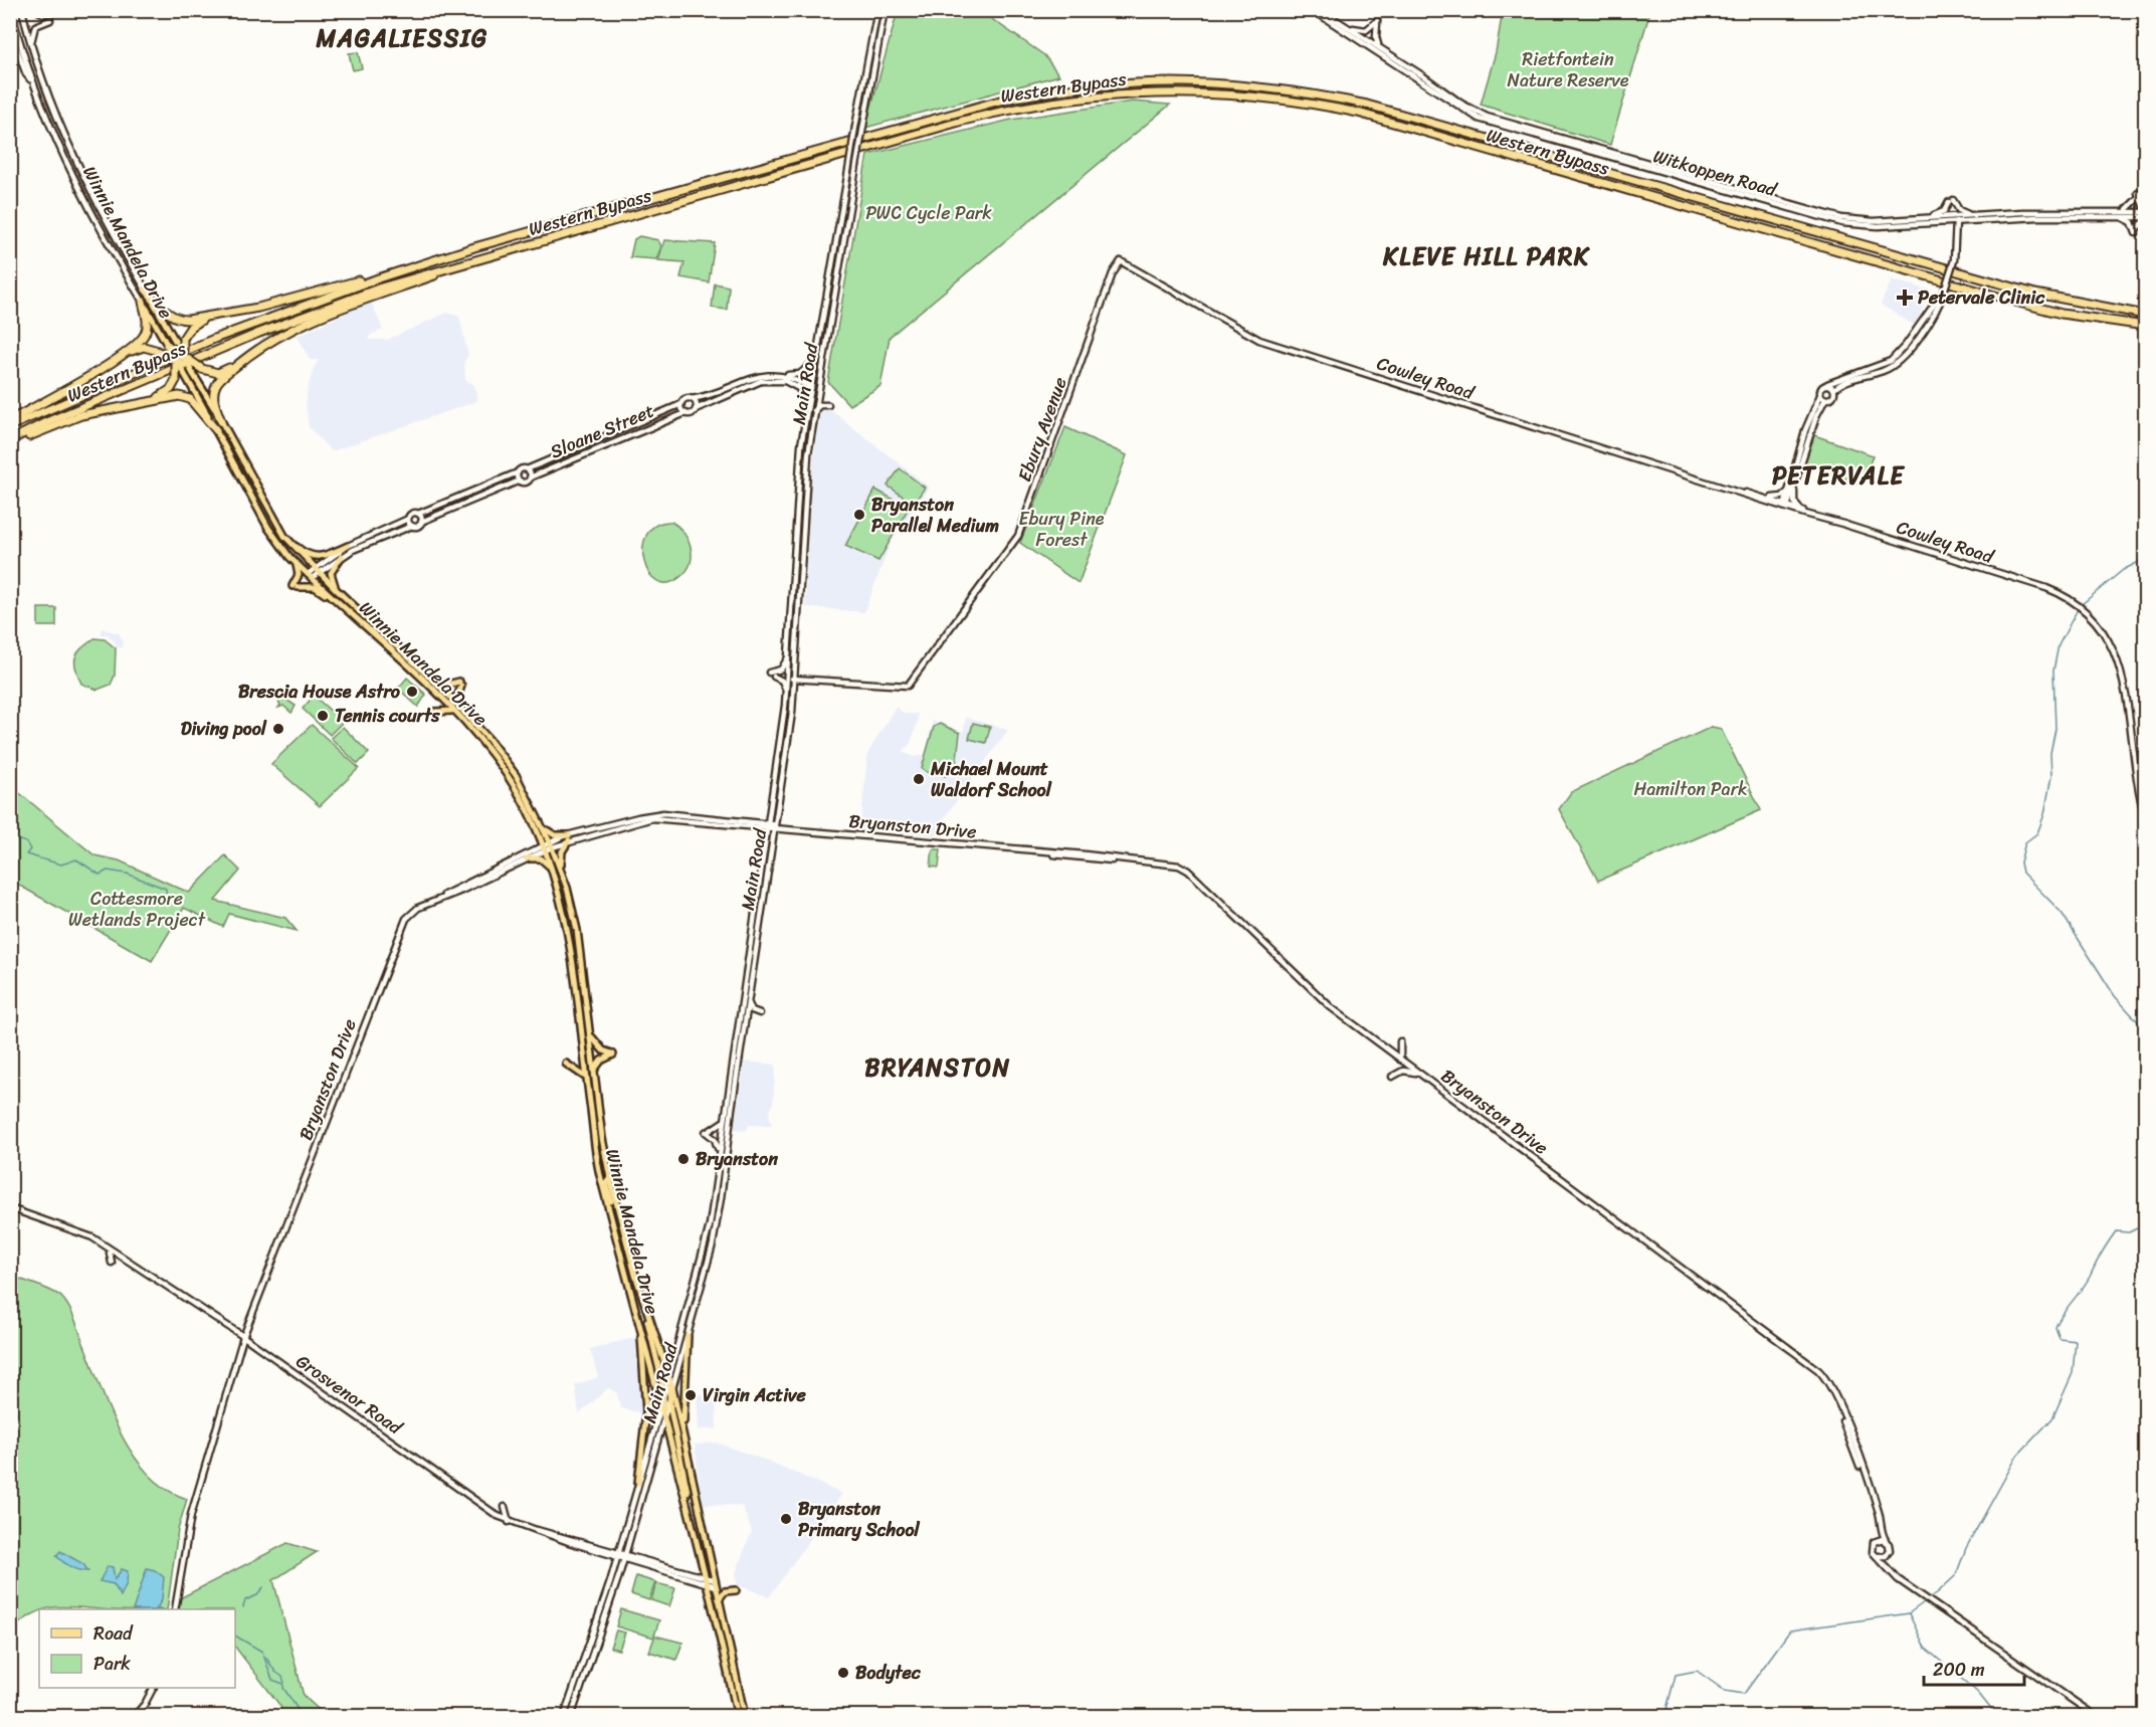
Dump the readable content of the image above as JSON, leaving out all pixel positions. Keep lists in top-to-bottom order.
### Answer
{
  "streets": {
    "highway": ["Western Bypass"],
    "main road": [
      "Witkoppen Road",
      "Winnie Mandela Drive",
      "Cowley Road",
      "Main Road",
      "Ebury Avenue",
      "Sloane Street",
      "Bryanston Drive",
      "Grosvenor Road"
    ]
  },
  "crossings": [
    ["Winnie Mandela Drive", "Main Road"],
    ["Winnie Mandela Drive", "Bryanston Drive"],
    ["Winnie Mandela Drive", "Grosvenor Road"],
    ["Cowley Road", "Ebury Avenue"],
    ["Main Road", "Ebury Avenue"],
    ["Main Road", "Bryanston Drive"],
    ["Main Road", "Grosvenor Road"],
    ["Bryanston Drive", "Grosvenor Road"]
  ],
  "districts": [
    "MAGALIESSIG",
    "KLEVE HILL PARK",
    "PETERVALE",
    "BRYANSTON"
  ],
  "parks": [
    "Rietfontein Nature Reserve",
    "PWC Cycle Park",
    "Ebury Pine Forest",
    "Hamilton Park",
    "Cottesmore Wetlands Project"
  ],
  "places": {
    "health": ["Petervale Clinic"],
    "other": [
      "Bryanston Parallel Medium",
      "Brescia House Astro",
      "Tennis courts",
      "Diving pool",
      "Michael Mount Waldorf School",
      "Bryanston",
      "Virgin Active",
      "Bryanston Primary School",
      "Bodytec"
    ]
  },
  "legend": ["Road", "Park"],
  "scale_bar": "200 m"
}
